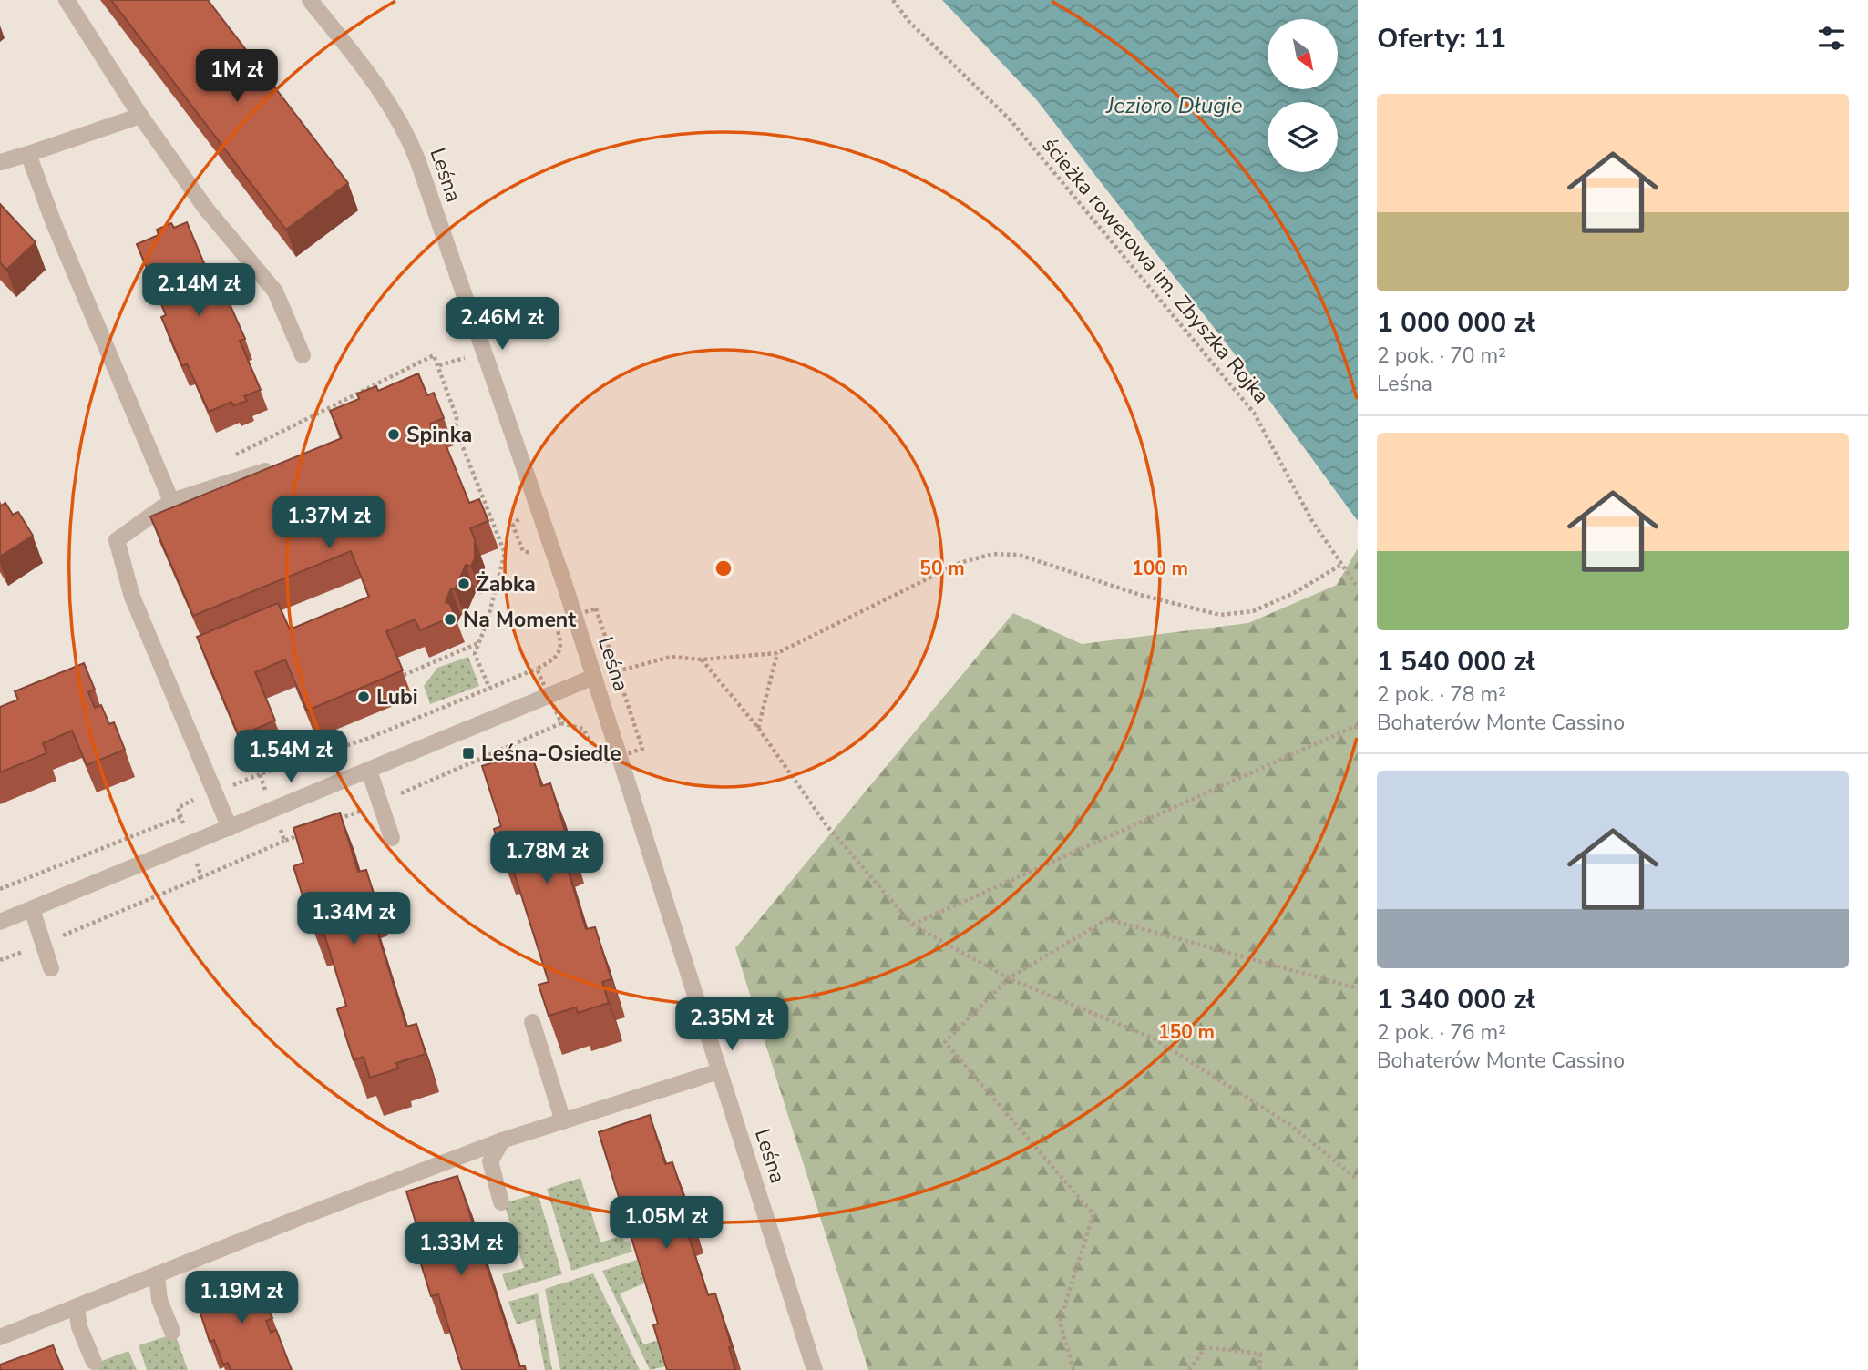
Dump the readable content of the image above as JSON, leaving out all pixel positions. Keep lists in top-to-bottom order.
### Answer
{
  "streets": {
    "street": ["Leśna"],
    "path": ["ścieżka rowerowa im. Zbyszka Rojka"]
  },
  "water": ["Jezioro Długie"],
  "places": {
    "other": [
      "Spinka",
      "Żabka",
      "Na Moment",
      "Lubi"
    ],
    "transit": ["Leśna-Osiedle"]
  },
  "north": "bottom right",
  "page": {
    "heading": "Oferty: 11",
    "price": [
      "1M zł",
      "2.14M zł",
      "2.46M zł",
      "1.37M zł",
      "1.54M zł",
      "1.78M zł",
      "1.34M zł",
      "2.35M zł",
      "1.05M zł",
      "1.33M zł",
      "1.19M zł"
    ],
    "list": [
      {
        "name": "1 000 000 zł",
        "note": "2 pok. · 70 m² · Leśna"
      },
      {
        "name": "1 540 000 zł",
        "note": "2 pok. · 78 m² · Bohaterów Monte Cassino"
      },
      {
        "name": "1 340 000 zł",
        "note": "2 pok. · 76 m² · Bohaterów Monte Cassino"
      }
    ]
  },
  "rings": ["50 m", "100 m", "150 m"]
}
